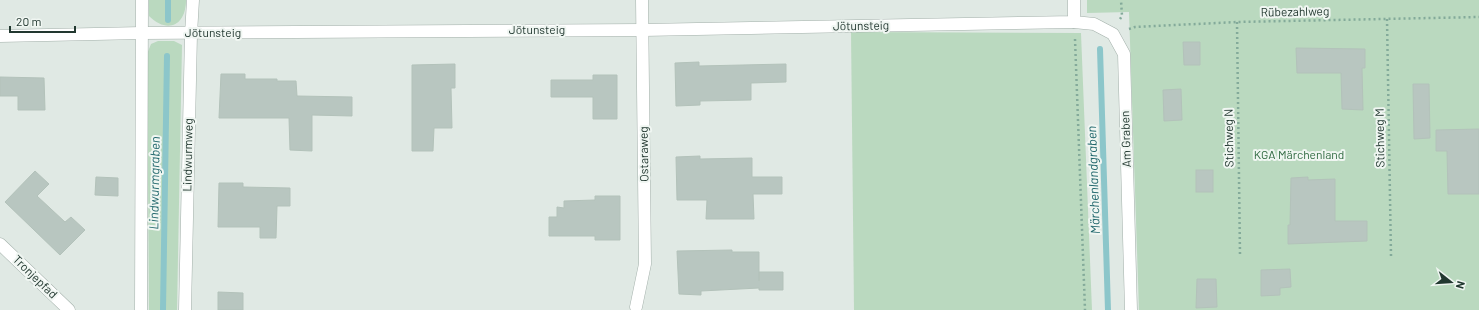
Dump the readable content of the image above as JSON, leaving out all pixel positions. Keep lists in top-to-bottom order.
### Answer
{
  "streets": {
    "street": [
      "Jötunsteig",
      "Am Graben",
      "Ostaraweg",
      "Lindwurmweg",
      "Tronjepfad"
    ],
    "path": ["Rübezahlweg", "Stichweg N", "Stichweg M"]
  },
  "crossings": [
    ["Rübezahlweg", "Stichweg N"],
    ["Rübezahlweg", "Stichweg M"],
    ["Rübezahlweg", "Am Graben"],
    ["Jötunsteig", "Ostaraweg"],
    ["Jötunsteig", "Lindwurmweg"]
  ],
  "water": ["Märchenlandgraben", "Lindwurmgraben"],
  "parks": ["KGA Märchenland"],
  "scale_bar": "20 m",
  "north": "right"
}
